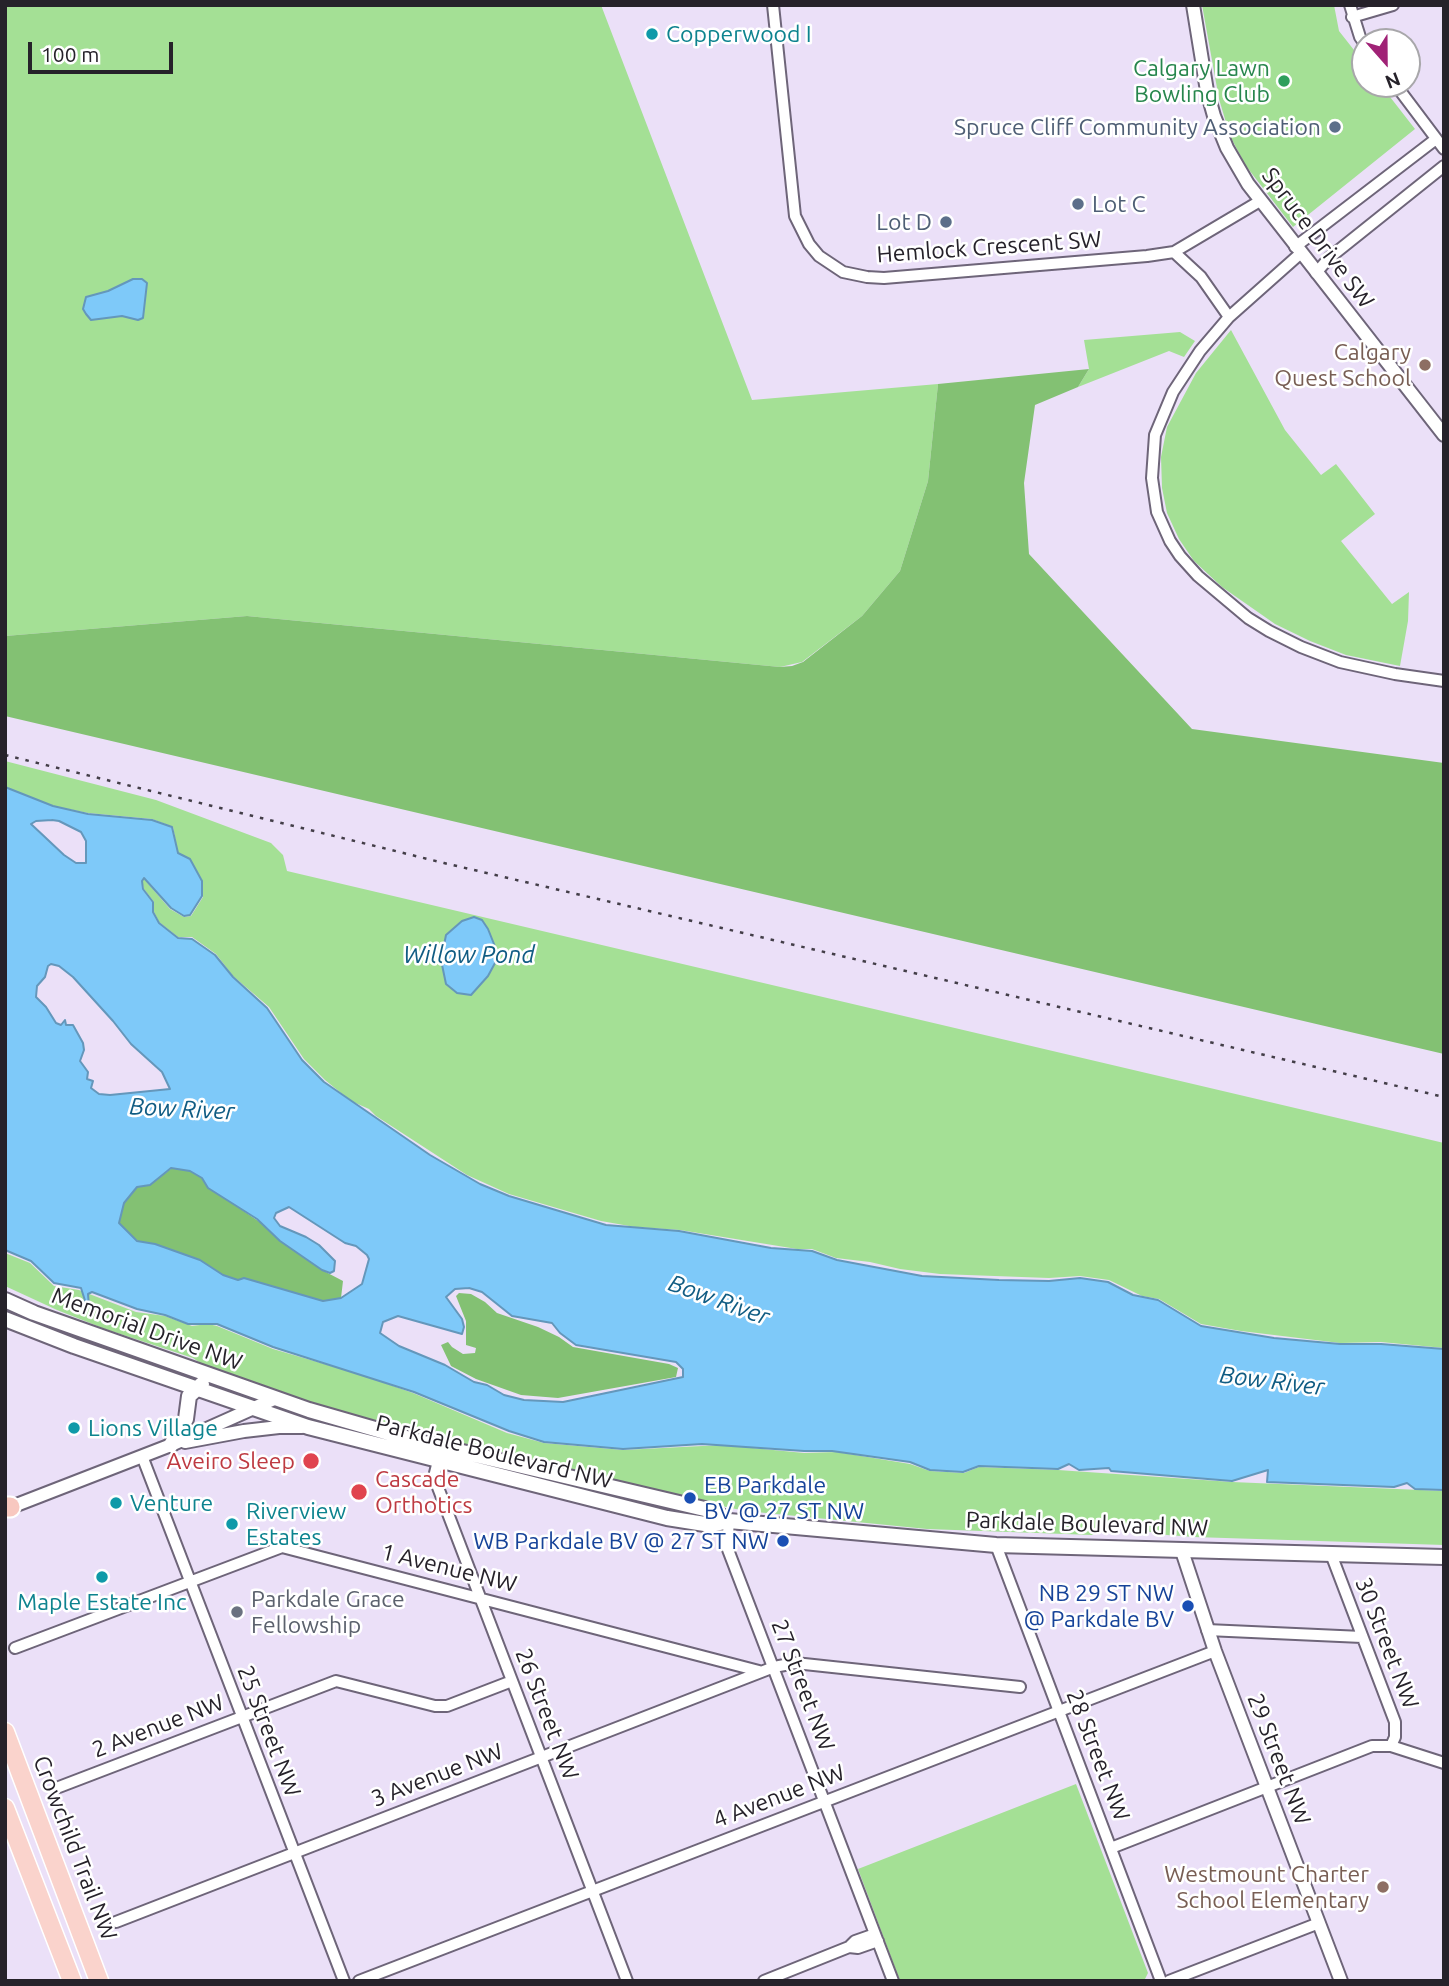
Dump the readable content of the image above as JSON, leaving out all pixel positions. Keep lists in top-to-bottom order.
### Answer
{
  "streets": {
    "highway": ["Crowchild Trail NW"],
    "main road": ["Memorial Drive NW", "Parkdale Boulevard NW"],
    "street": [
      "Spruce Drive SW",
      "Hemlock Crescent SW",
      "1 Avenue NW",
      "30 Street NW",
      "27 Street NW",
      "26 Street NW",
      "2 Avenue NW",
      "25 Street NW",
      "28 Street NW",
      "29 Street NW",
      "3 Avenue NW",
      "4 Avenue NW"
    ]
  },
  "crossings": [
    ["Spruce Drive SW", "Hemlock Crescent SW"],
    ["Memorial Drive NW", "Parkdale Boulevard NW"],
    ["Parkdale Boulevard NW", "30 Street NW"],
    ["Parkdale Boulevard NW", "27 Street NW"],
    ["Parkdale Boulevard NW", "26 Street NW"],
    ["Parkdale Boulevard NW", "28 Street NW"],
    ["Parkdale Boulevard NW", "29 Street NW"],
    ["1 Avenue NW", "26 Street NW"],
    ["1 Avenue NW", "25 Street NW"],
    ["1 Avenue NW", "3 Avenue NW"],
    ["27 Street NW", "3 Avenue NW"],
    ["27 Street NW", "4 Avenue NW"],
    ["26 Street NW", "2 Avenue NW"],
    ["26 Street NW", "3 Avenue NW"],
    ["26 Street NW", "4 Avenue NW"],
    ["2 Avenue NW", "25 Street NW"],
    ["25 Street NW", "3 Avenue NW"],
    ["28 Street NW", "4 Avenue NW"],
    ["29 Street NW", "4 Avenue NW"]
  ],
  "water": ["Willow Pond", "Bow River"],
  "places": [
    "Copperwood I",
    "Calgary Lawn Bowling Club",
    "Spruce Cliff Community Association",
    "Lot C",
    "Lot D",
    "Calgary Quest School",
    "Lions Village",
    "Aveiro Sleep",
    "Cascade Orthotics",
    "EB Parkdale BV @ 27 ST NW",
    "Venture",
    "Riverview Estates",
    "WB Parkdale BV @ 27 ST NW",
    "Maple Estate Inc",
    "NB 29 ST NW @ Parkdale BV",
    "Parkdale Grace Fellowship",
    "Westmount Charter School Elementary"
  ],
  "scale_bar": "100 m",
  "north": "bottom"
}
